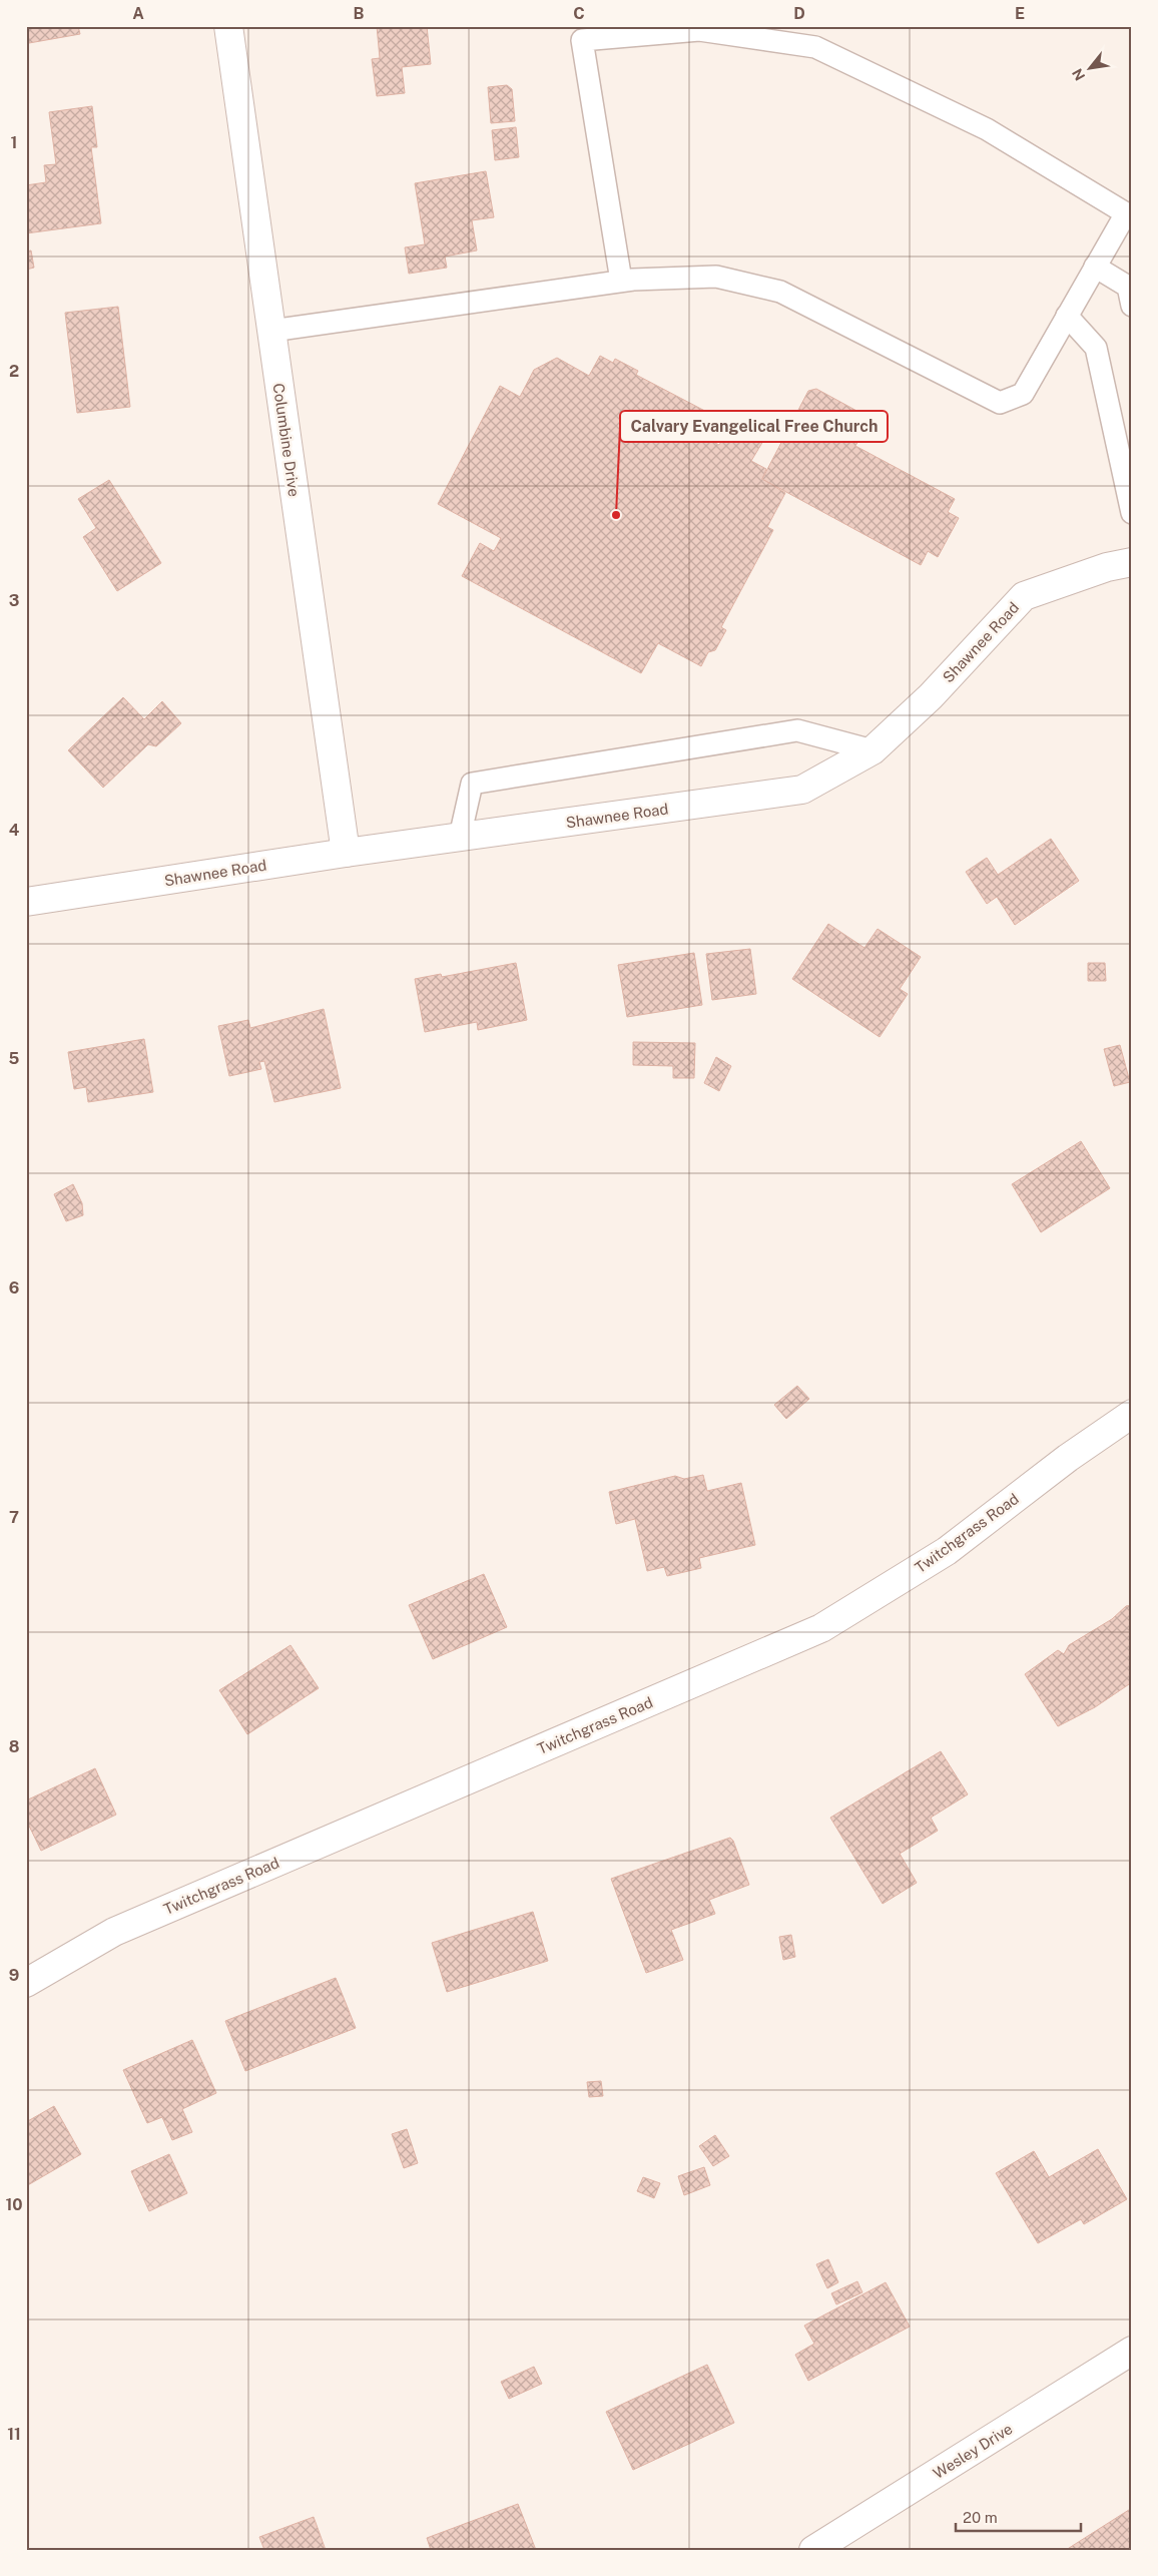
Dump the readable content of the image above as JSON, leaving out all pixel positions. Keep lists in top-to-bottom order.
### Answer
{
  "streets": {
    "street": [
      "Columbine Drive",
      "Shawnee Road",
      "Twitchgrass Road",
      "Wesley Drive"
    ]
  },
  "crossings": [
    ["Columbine Drive", "Shawnee Road"]
  ],
  "places": ["Calvary Evangelical Free Church"],
  "scale_bar": "20 m",
  "north": "bottom left",
  "grid": {
    "columns": [
      "A",
      "B",
      "C",
      "D",
      "E"
    ],
    "rows": [
      "1",
      "2",
      "3",
      "4",
      "5",
      "6",
      "7",
      "8",
      "9",
      "10",
      "11"
    ]
  }
}
